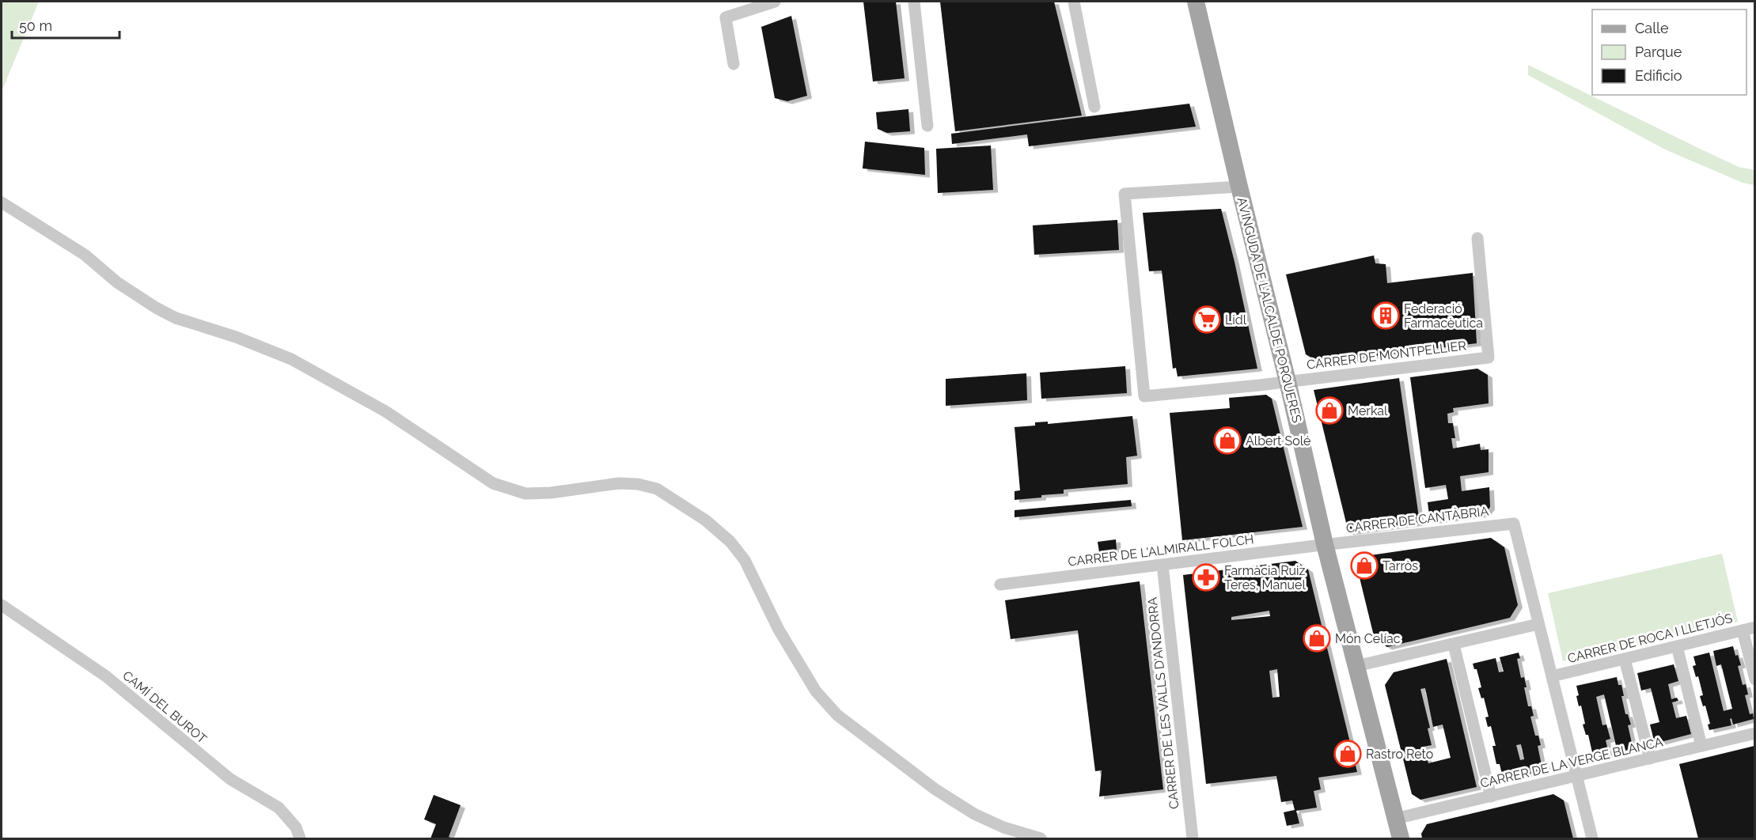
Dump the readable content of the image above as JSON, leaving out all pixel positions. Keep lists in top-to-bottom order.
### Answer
{
  "streets": {
    "main road": ["AVINGUDA DE L'ALCALDE PORQUERES"],
    "street": [
      "CARRER DE MONTPELLIER",
      "CARRER DE CANTÀBRIA",
      "CARRER DE L'ALMIRALL FOLCH",
      "CARRER DE ROCA I LLETJÓS",
      "CARRER DE LES VALLS D'ANDORRA",
      "CAMÍ DEL BUROT",
      "CARRER DE LA VERGE BLANCA"
    ]
  },
  "crossings": [
    ["AVINGUDA DE L'ALCALDE PORQUERES", "CARRER DE MONTPELLIER"],
    ["AVINGUDA DE L'ALCALDE PORQUERES", "CARRER DE CANTÀBRIA"],
    ["AVINGUDA DE L'ALCALDE PORQUERES", "CARRER DE L'ALMIRALL FOLCH"],
    ["AVINGUDA DE L'ALCALDE PORQUERES", "CARRER DE LA VERGE BLANCA"],
    ["CARRER DE CANTÀBRIA", "CARRER DE L'ALMIRALL FOLCH"],
    ["CARRER DE L'ALMIRALL FOLCH", "CARRER DE LES VALLS D'ANDORRA"]
  ],
  "places": {
    "building": ["Federació Farmacèutica"],
    "supermarket": ["Lidl"],
    "shop": [
      "Merkal",
      "Albert Solé",
      "Tarròs",
      "Món Celíac",
      "Rastro Reto"
    ],
    "pharmacy": ["Farmàcia Ruiz Teres, Manuel"]
  },
  "legend": ["Calle", "Parque", "Edificio"],
  "scale_bar": "50 m"
}
